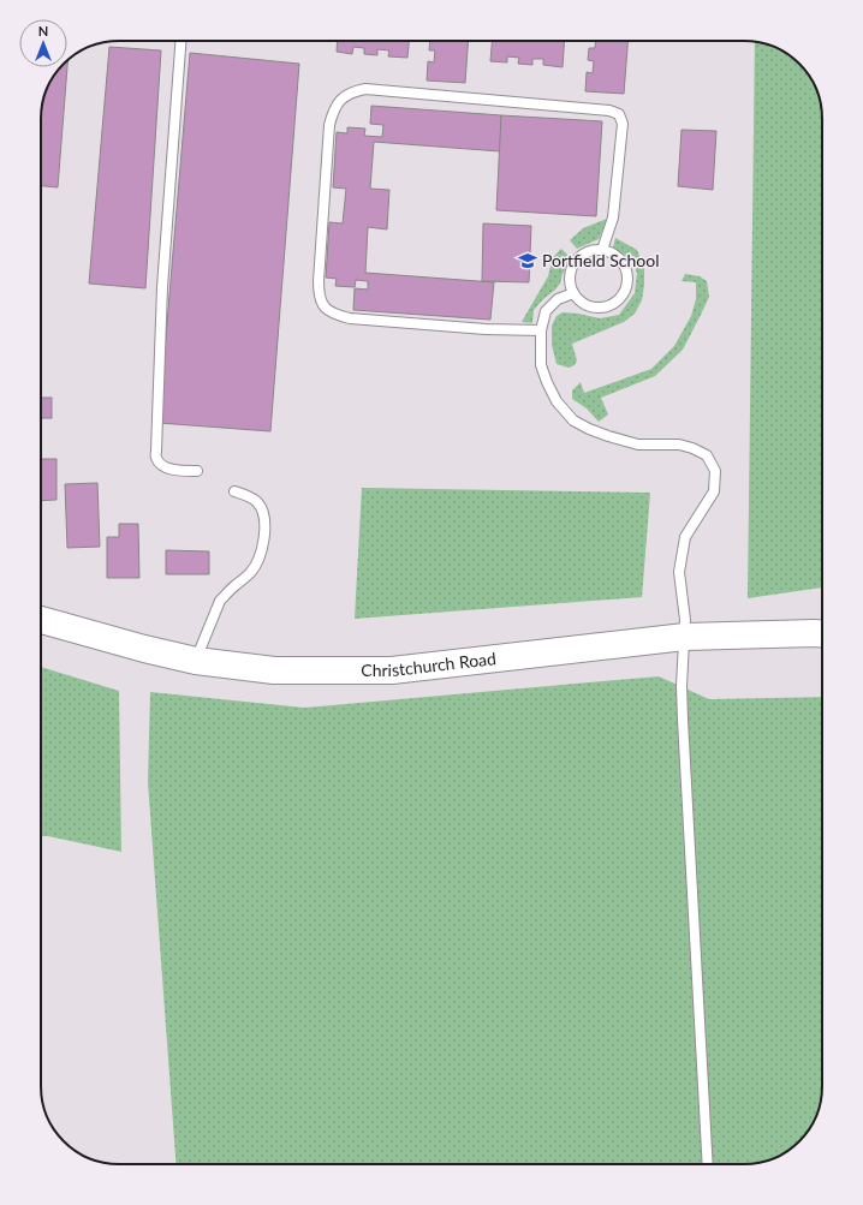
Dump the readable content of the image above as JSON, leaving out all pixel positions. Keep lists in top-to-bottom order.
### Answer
{
  "streets": {
    "main road": ["Christchurch Road"]
  },
  "places": {
    "school or university": ["Portfield School"]
  },
  "north": "top"
}
